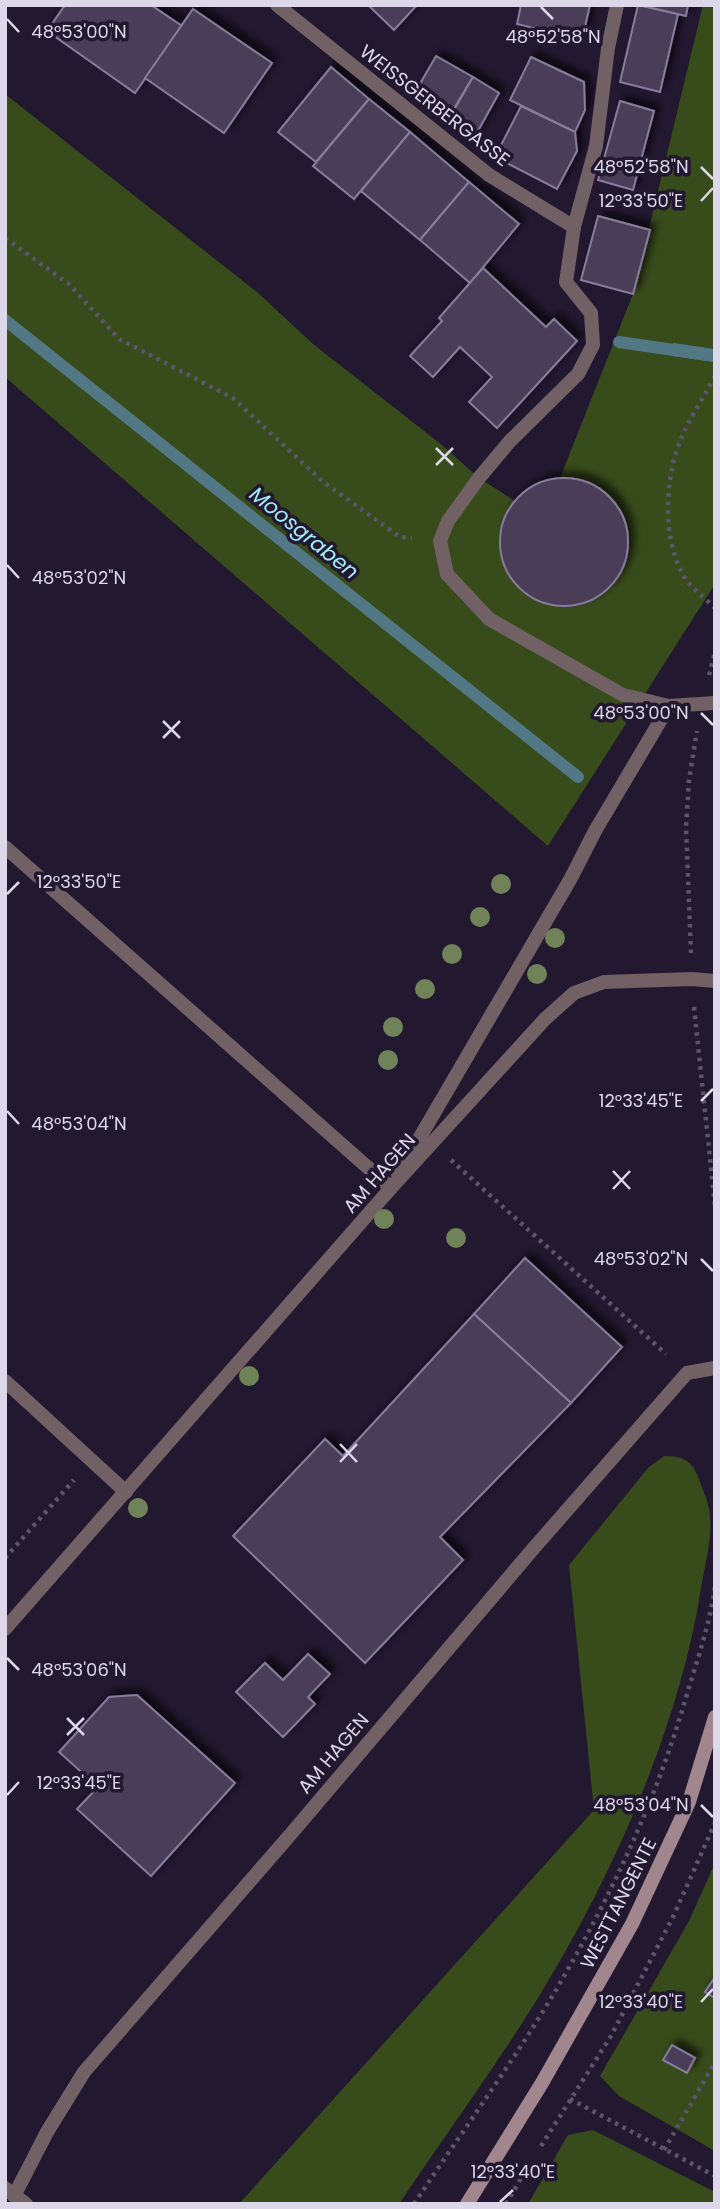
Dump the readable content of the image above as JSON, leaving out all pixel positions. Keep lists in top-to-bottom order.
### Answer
{
  "streets": {
    "main road": ["WESTTANGENTE"],
    "street": ["WEISSGERBERGASSE", "AM HAGEN"]
  },
  "water": ["Moosgraben"],
  "coordinates": [
    "48°53'00\"N",
    "48°52'58\"N",
    "12°33'50\"E",
    "48°53'02\"N",
    "12°33'45\"E",
    "48°53'04\"N",
    "48°53'06\"N",
    "12°33'40\"E"
  ]
}
